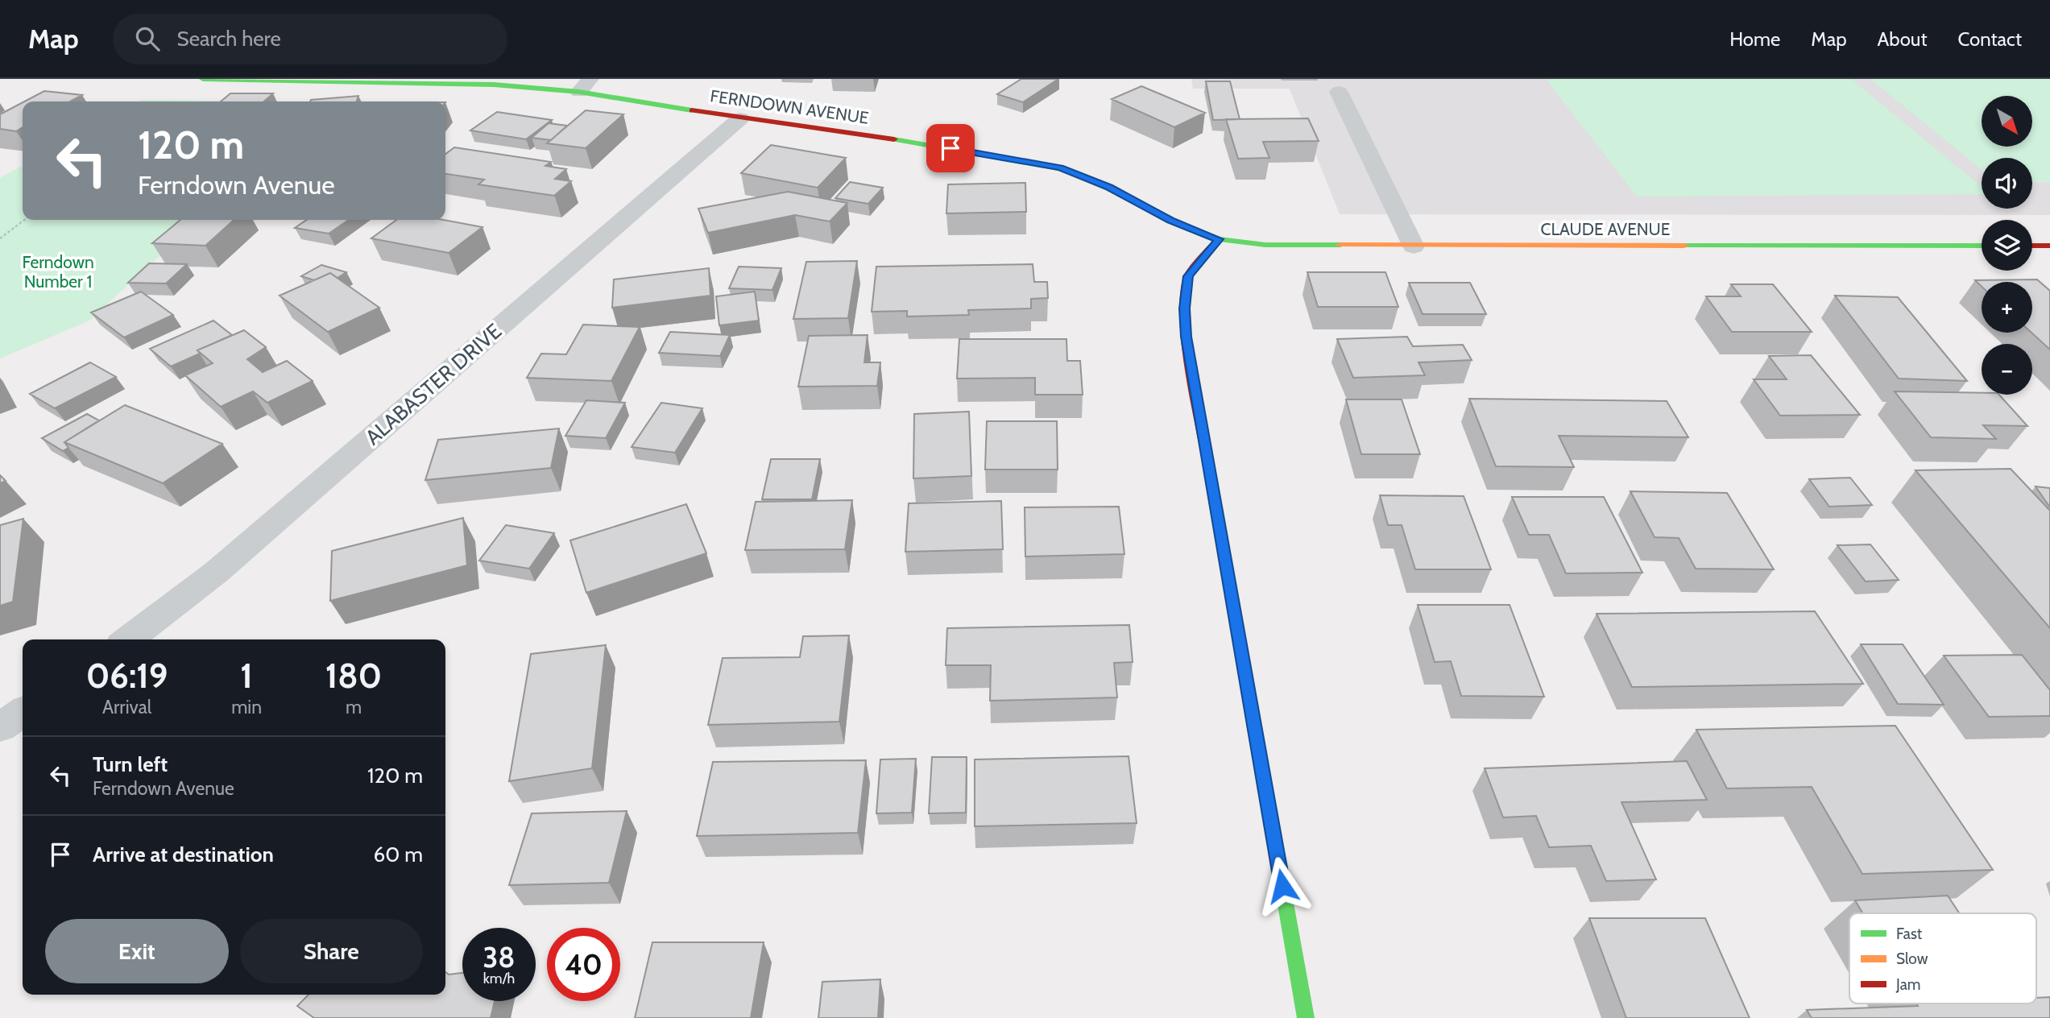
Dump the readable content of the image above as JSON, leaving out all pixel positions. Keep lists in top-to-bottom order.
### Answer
{
  "streets": {
    "main road": ["FERNDOWN AVENUE", "CLAUDE AVENUE"],
    "street": ["ALABASTER DRIVE"]
  },
  "crossings": [
    ["FERNDOWN AVENUE", "CLAUDE AVENUE"],
    ["FERNDOWN AVENUE", "ALABASTER DRIVE"]
  ],
  "parks": ["Ferndown Number 1"],
  "legend": ["Fast", "Slow", "Jam"],
  "north": "bottom right",
  "page": {
    "header": "Map",
    "search": "Search here",
    "nav": [
      "Home",
      "Map",
      "About",
      "Contact"
    ],
    "map_buttons": ["+", "−"],
    "turn": ["120 m", "Ferndown Avenue"],
    "eta": [
      "06:19",
      "Arrival",
      "1",
      "min",
      "180",
      "m"
    ],
    "list": [
      {
        "name": "Turn left",
        "note": "Ferndown Avenue",
        "value": "120 m"
      },
      {
        "name": "Arrive at destination",
        "value": "60 m"
      }
    ],
    "buttons": ["Exit", "Share"],
    "speed": "38 km/h",
    "limit": "40"
  }
}
